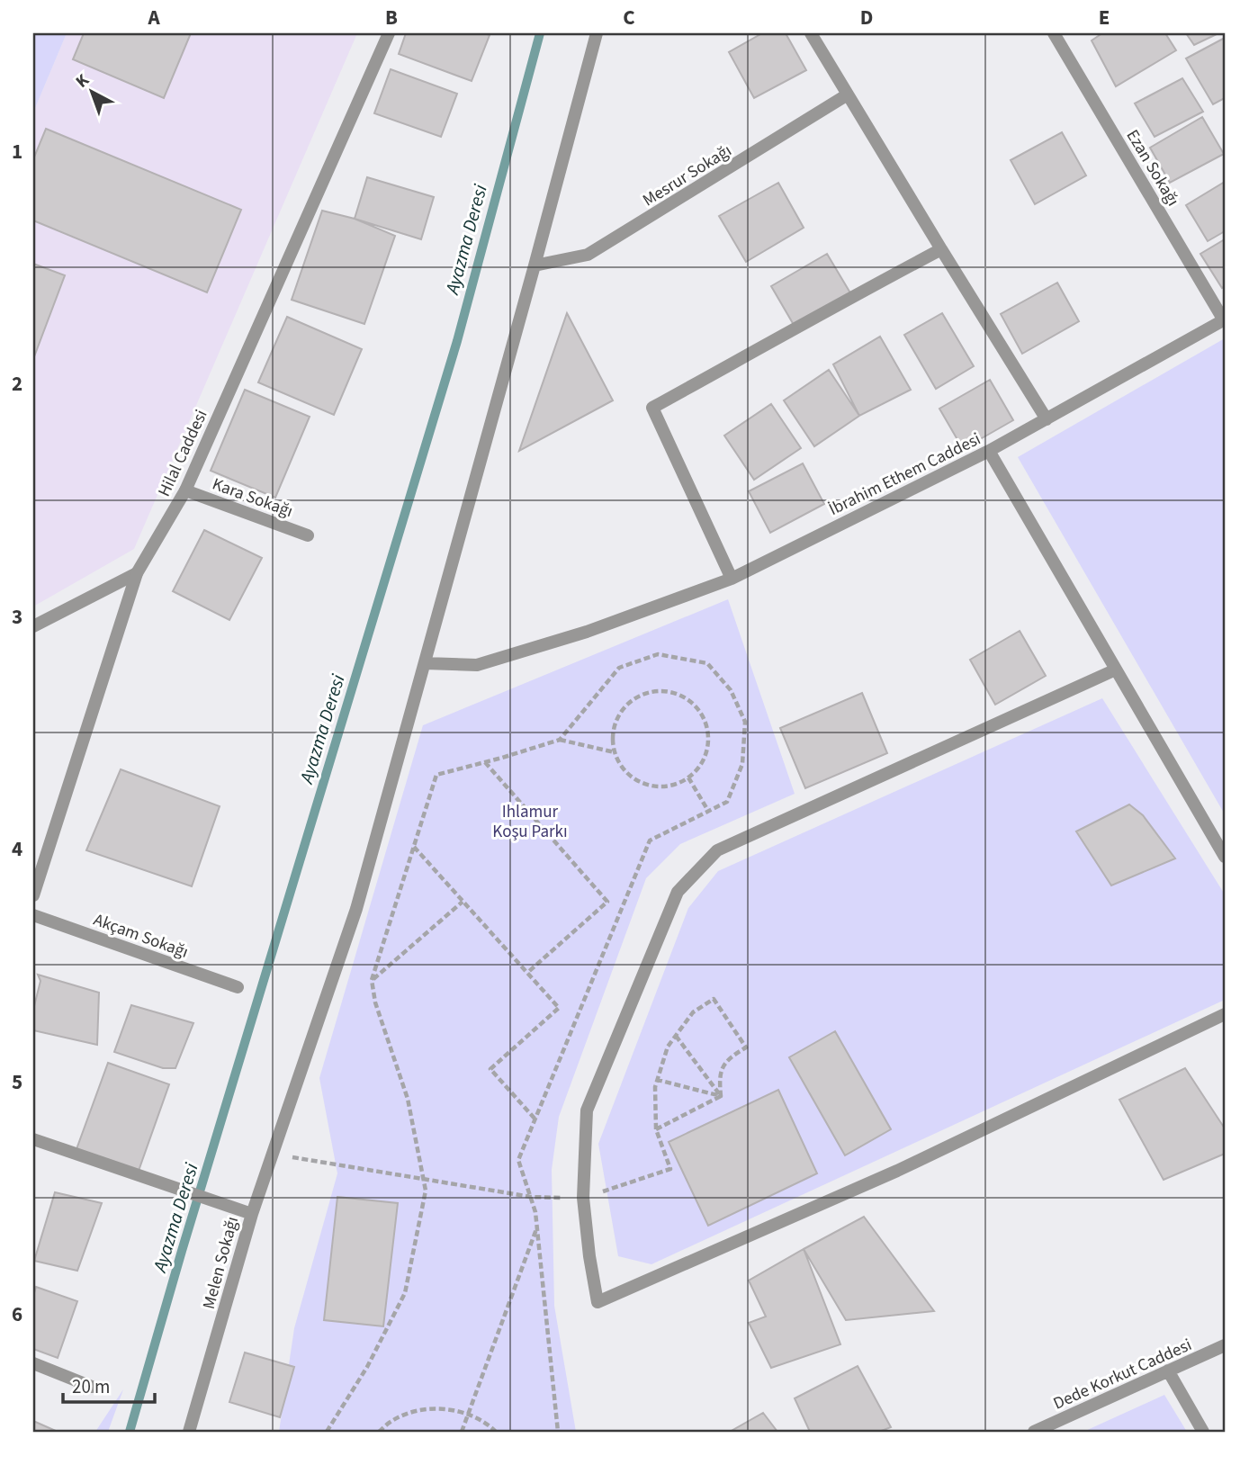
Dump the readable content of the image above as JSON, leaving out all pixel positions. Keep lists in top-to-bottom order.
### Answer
{
  "streets": {
    "street": [
      "Ezan Sokağı",
      "Mesrur Sokağı",
      "Hilal Caddesi",
      "İbrahim Ethem Caddesi",
      "Kara Sokağı",
      "Akçam Sokağı",
      "Melen Sokağı",
      "Dede Korkut Caddesi"
    ]
  },
  "crossings": [
    ["Ezan Sokağı", "İbrahim Ethem Caddesi"],
    ["Hilal Caddesi", "Kara Sokağı"]
  ],
  "water": ["Ayazma Deresi"],
  "parks": ["Ihlamur Koşu Parkı"],
  "scale_bar": "20 m",
  "north": "top left",
  "grid": {
    "columns": [
      "A",
      "B",
      "C",
      "D",
      "E"
    ],
    "rows": [
      "1",
      "2",
      "3",
      "4",
      "5",
      "6"
    ]
  }
}
